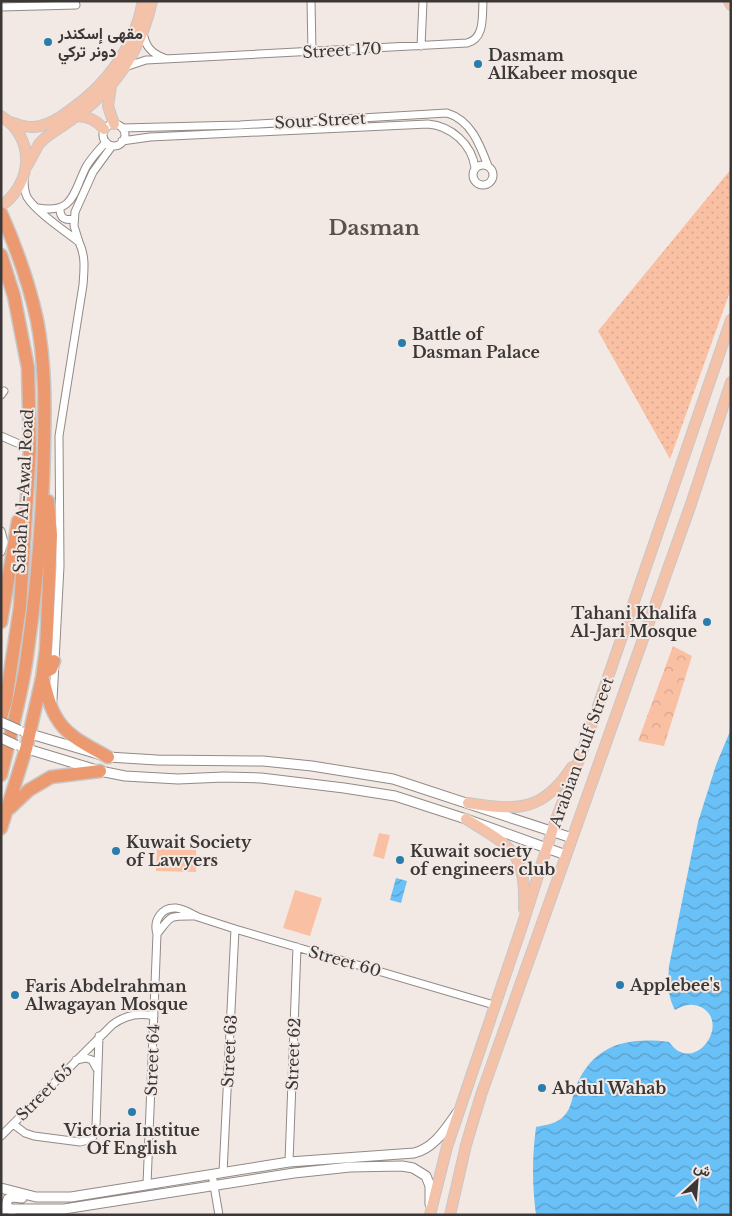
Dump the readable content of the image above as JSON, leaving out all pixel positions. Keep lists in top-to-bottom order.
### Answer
{
  "streets": {
    "highway": ["Sabah Al-Awal Road"],
    "main road": ["Arabian Gulf Street"],
    "street": [
      "Street 170",
      "Sour Street",
      "Street 60",
      "Street 63",
      "Street 62",
      "Street 64",
      "Street 65"
    ]
  },
  "crossings": [
    ["Arabian Gulf Street", "Street 60"],
    ["Street 60", "Street 63"],
    ["Street 60", "Street 62"],
    ["Street 60", "Street 64"],
    ["Street 64", "Street 65"]
  ],
  "districts": ["Dasman"],
  "places": [
    "مقهى إسكندر دونر تركي",
    "Dasmam AlKabeer mosque",
    "Battle of Dasman Palace",
    "Tahani Khalifa Al-Jari Mosque",
    "Kuwait Society of Lawyers",
    "Kuwait society of engineers club",
    "Applebee's",
    "Faris Abdelrahman Alwagayan Mosque",
    "Abdul Wahab",
    "Victoria Institue Of English"
  ],
  "north": "top right"
}
